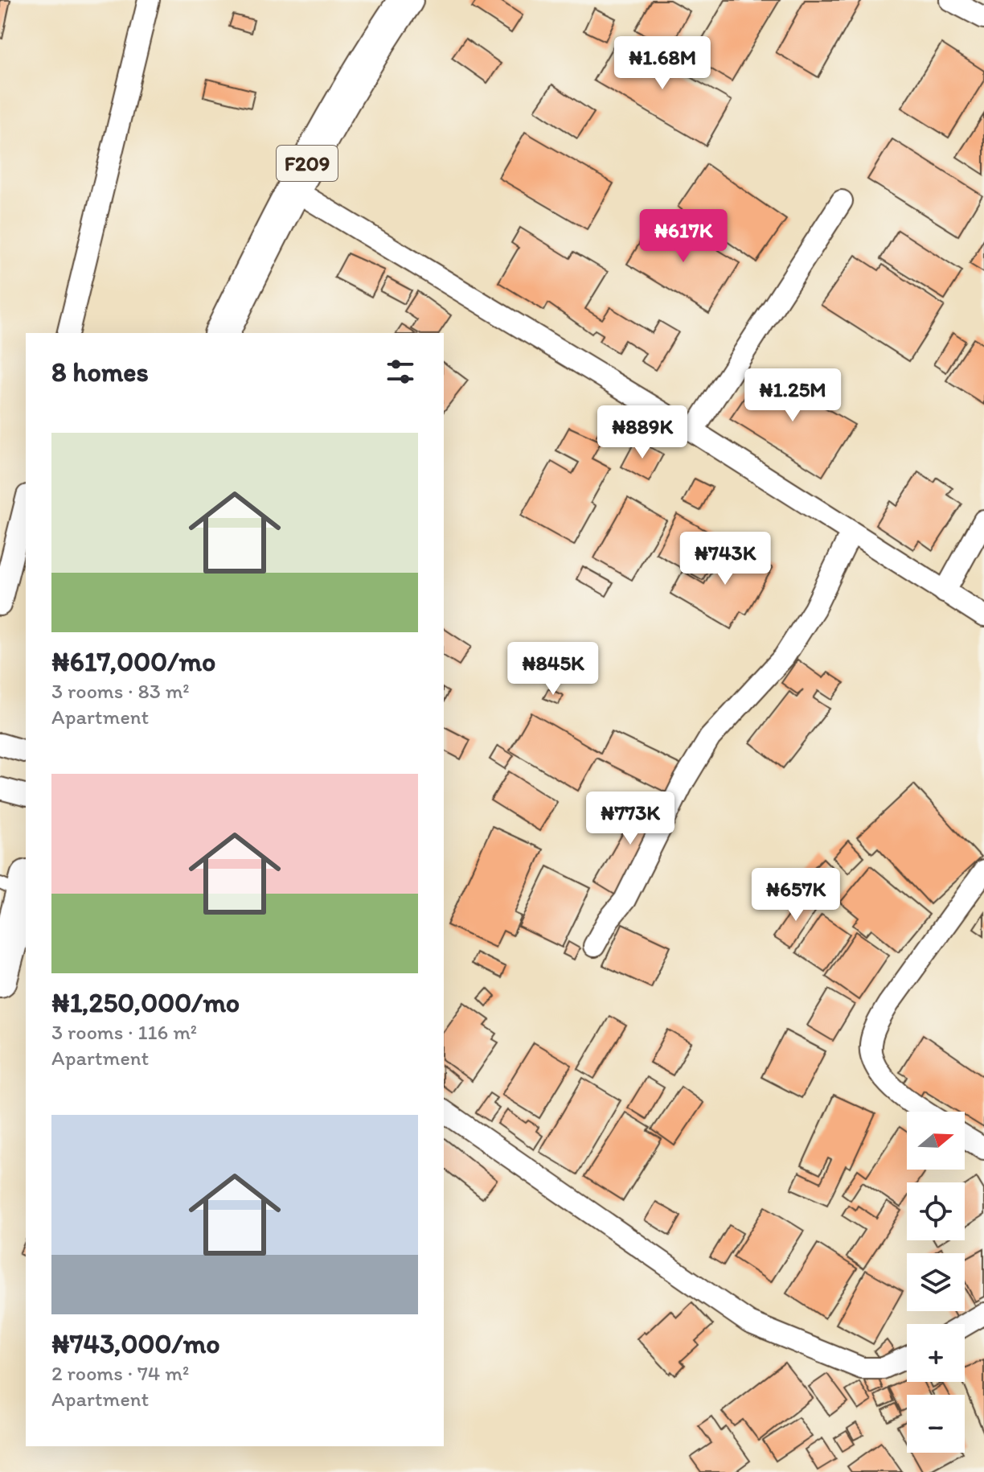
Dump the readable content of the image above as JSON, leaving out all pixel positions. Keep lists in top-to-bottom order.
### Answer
{
  "streets": {
    "main road": ["F209"]
  },
  "north": "right",
  "page": {
    "price": [
      "₦1.68M",
      "₦617K",
      "₦1.25M",
      "₦889K",
      "₦743K",
      "₦845K",
      "₦773K",
      "₦657K"
    ],
    "heading": "8 homes",
    "list": [
      {
        "name": "₦617,000/mo",
        "note": "3 rooms · 83 m² · Apartment"
      },
      {
        "name": "₦1,250,000/mo",
        "note": "3 rooms · 116 m² · Apartment"
      },
      {
        "name": "₦743,000/mo",
        "note": "2 rooms · 74 m² · Apartment"
      }
    ],
    "map_buttons": ["+", "−"]
  }
}
